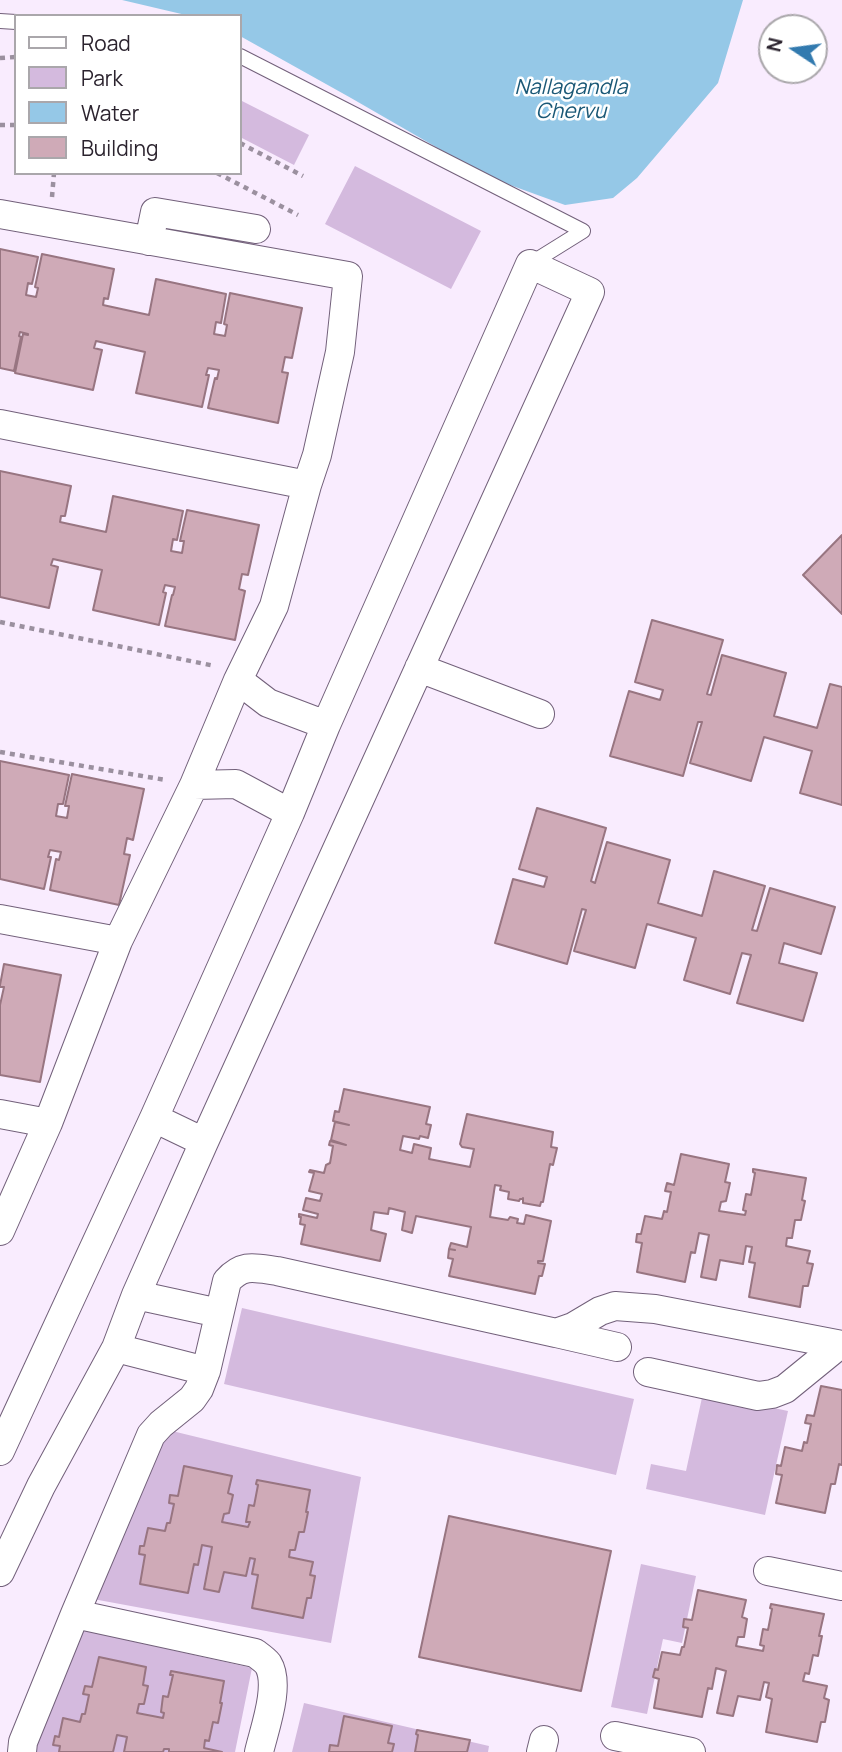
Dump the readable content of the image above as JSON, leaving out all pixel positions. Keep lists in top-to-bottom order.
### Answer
{
  "water": ["Nallagandla Chervu"],
  "legend": [
    "Road",
    "Park",
    "Water",
    "Building"
  ],
  "north": "left"
}
